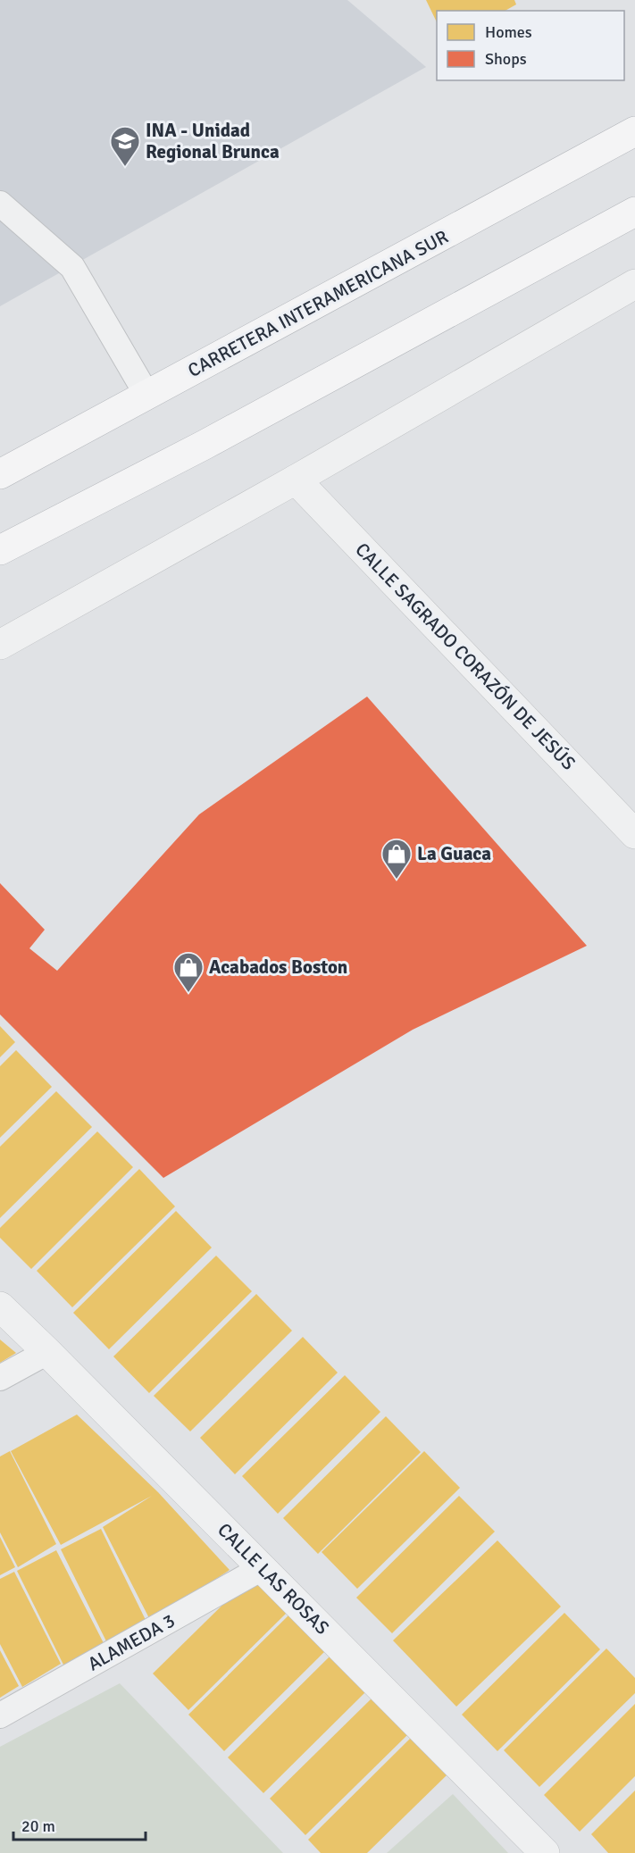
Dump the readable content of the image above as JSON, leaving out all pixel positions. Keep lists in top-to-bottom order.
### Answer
{
  "streets": {
    "highway": ["CARRETERA INTERAMERICANA SUR"],
    "street": ["CALLE SAGRADO CORAZÓN DE JESÚS", "CALLE LAS ROSAS"],
    "lane": ["ALAMEDA 3"]
  },
  "crossings": [
    ["CALLE LAS ROSAS", "ALAMEDA 3"]
  ],
  "places": {
    "school or university": ["INA - Unidad Regional Brunca"],
    "shop": ["La Guaca", "Acabados Boston"]
  },
  "legend": ["Homes", "Shops"],
  "scale_bar": "20 m"
}
